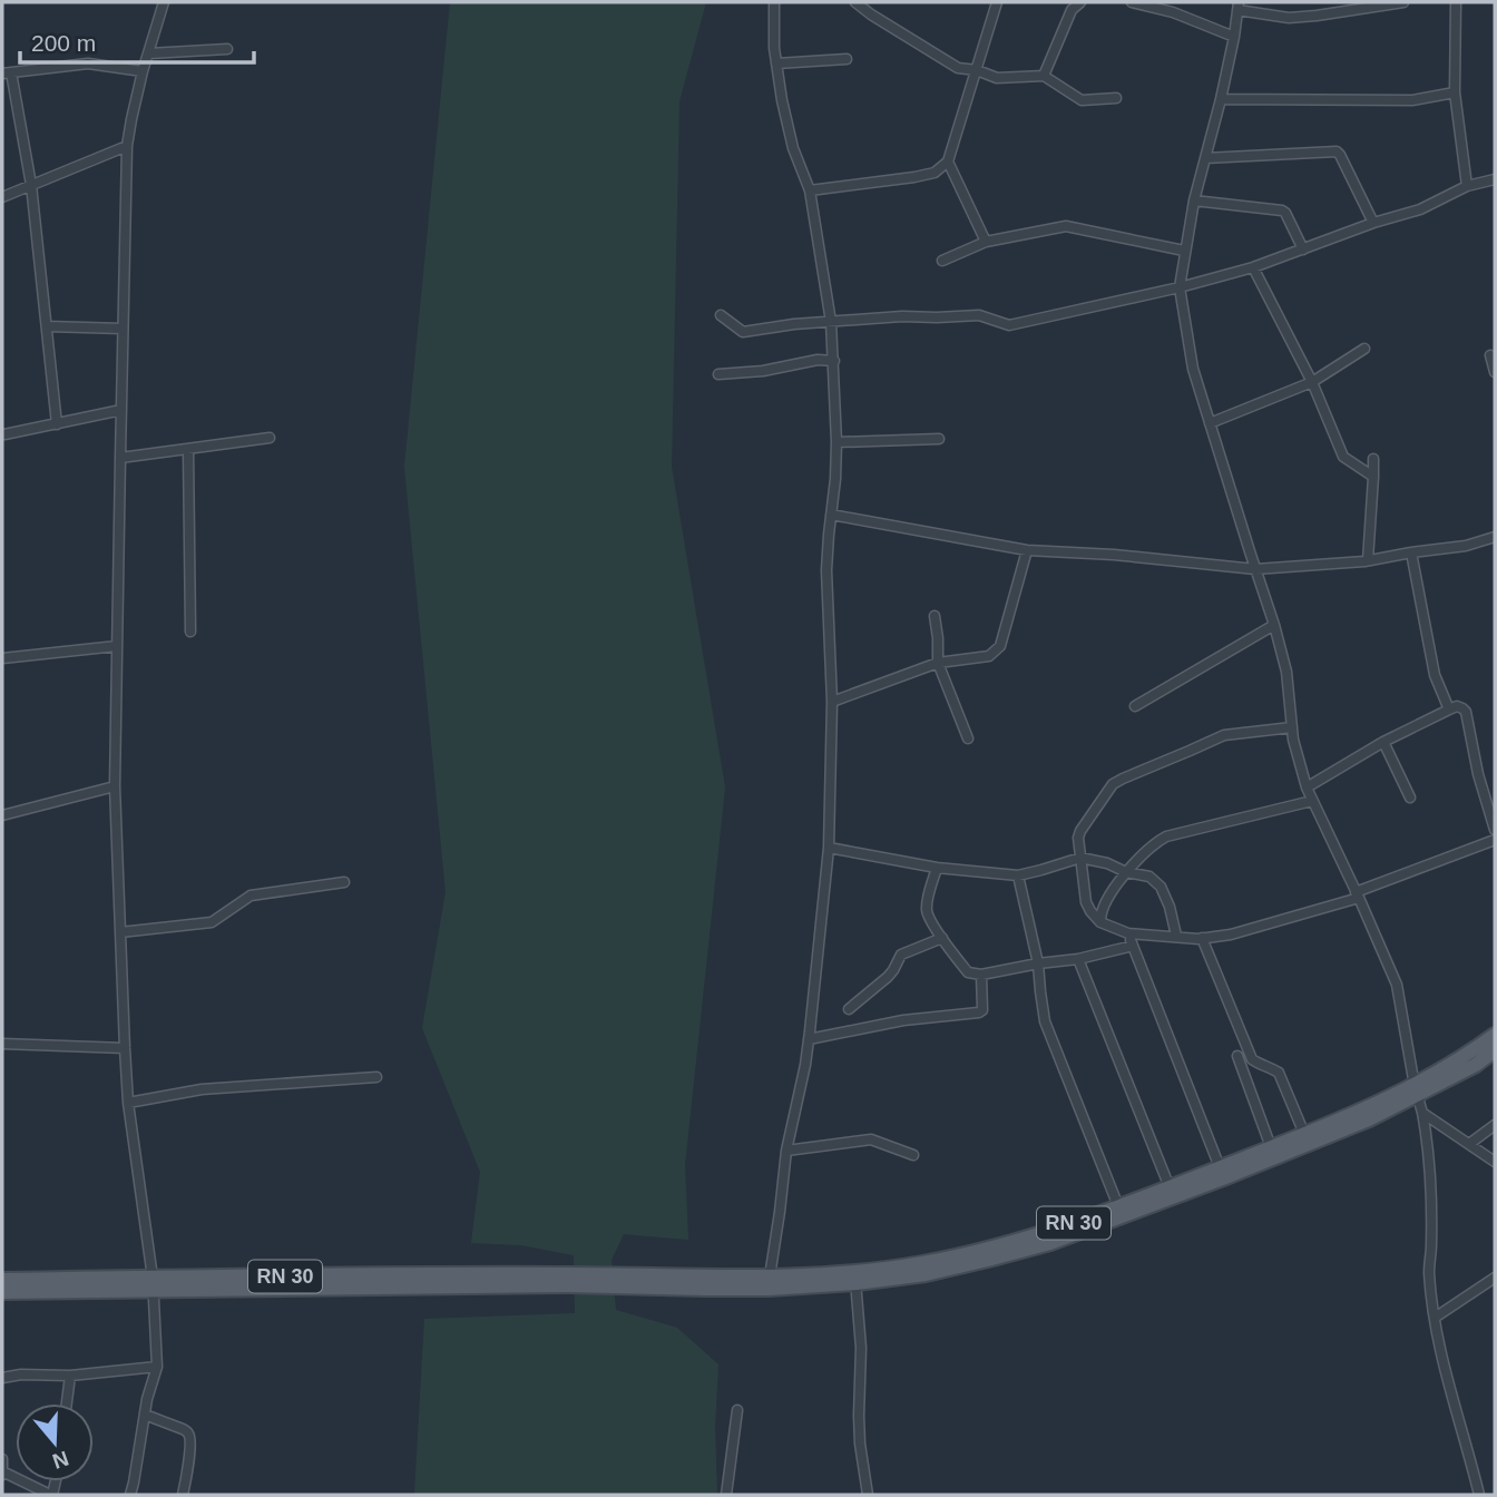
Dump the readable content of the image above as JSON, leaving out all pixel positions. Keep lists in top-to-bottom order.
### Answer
{
  "streets": {
    "main road": ["RN 30"]
  },
  "scale_bar": "200 m",
  "north": "bottom"
}
